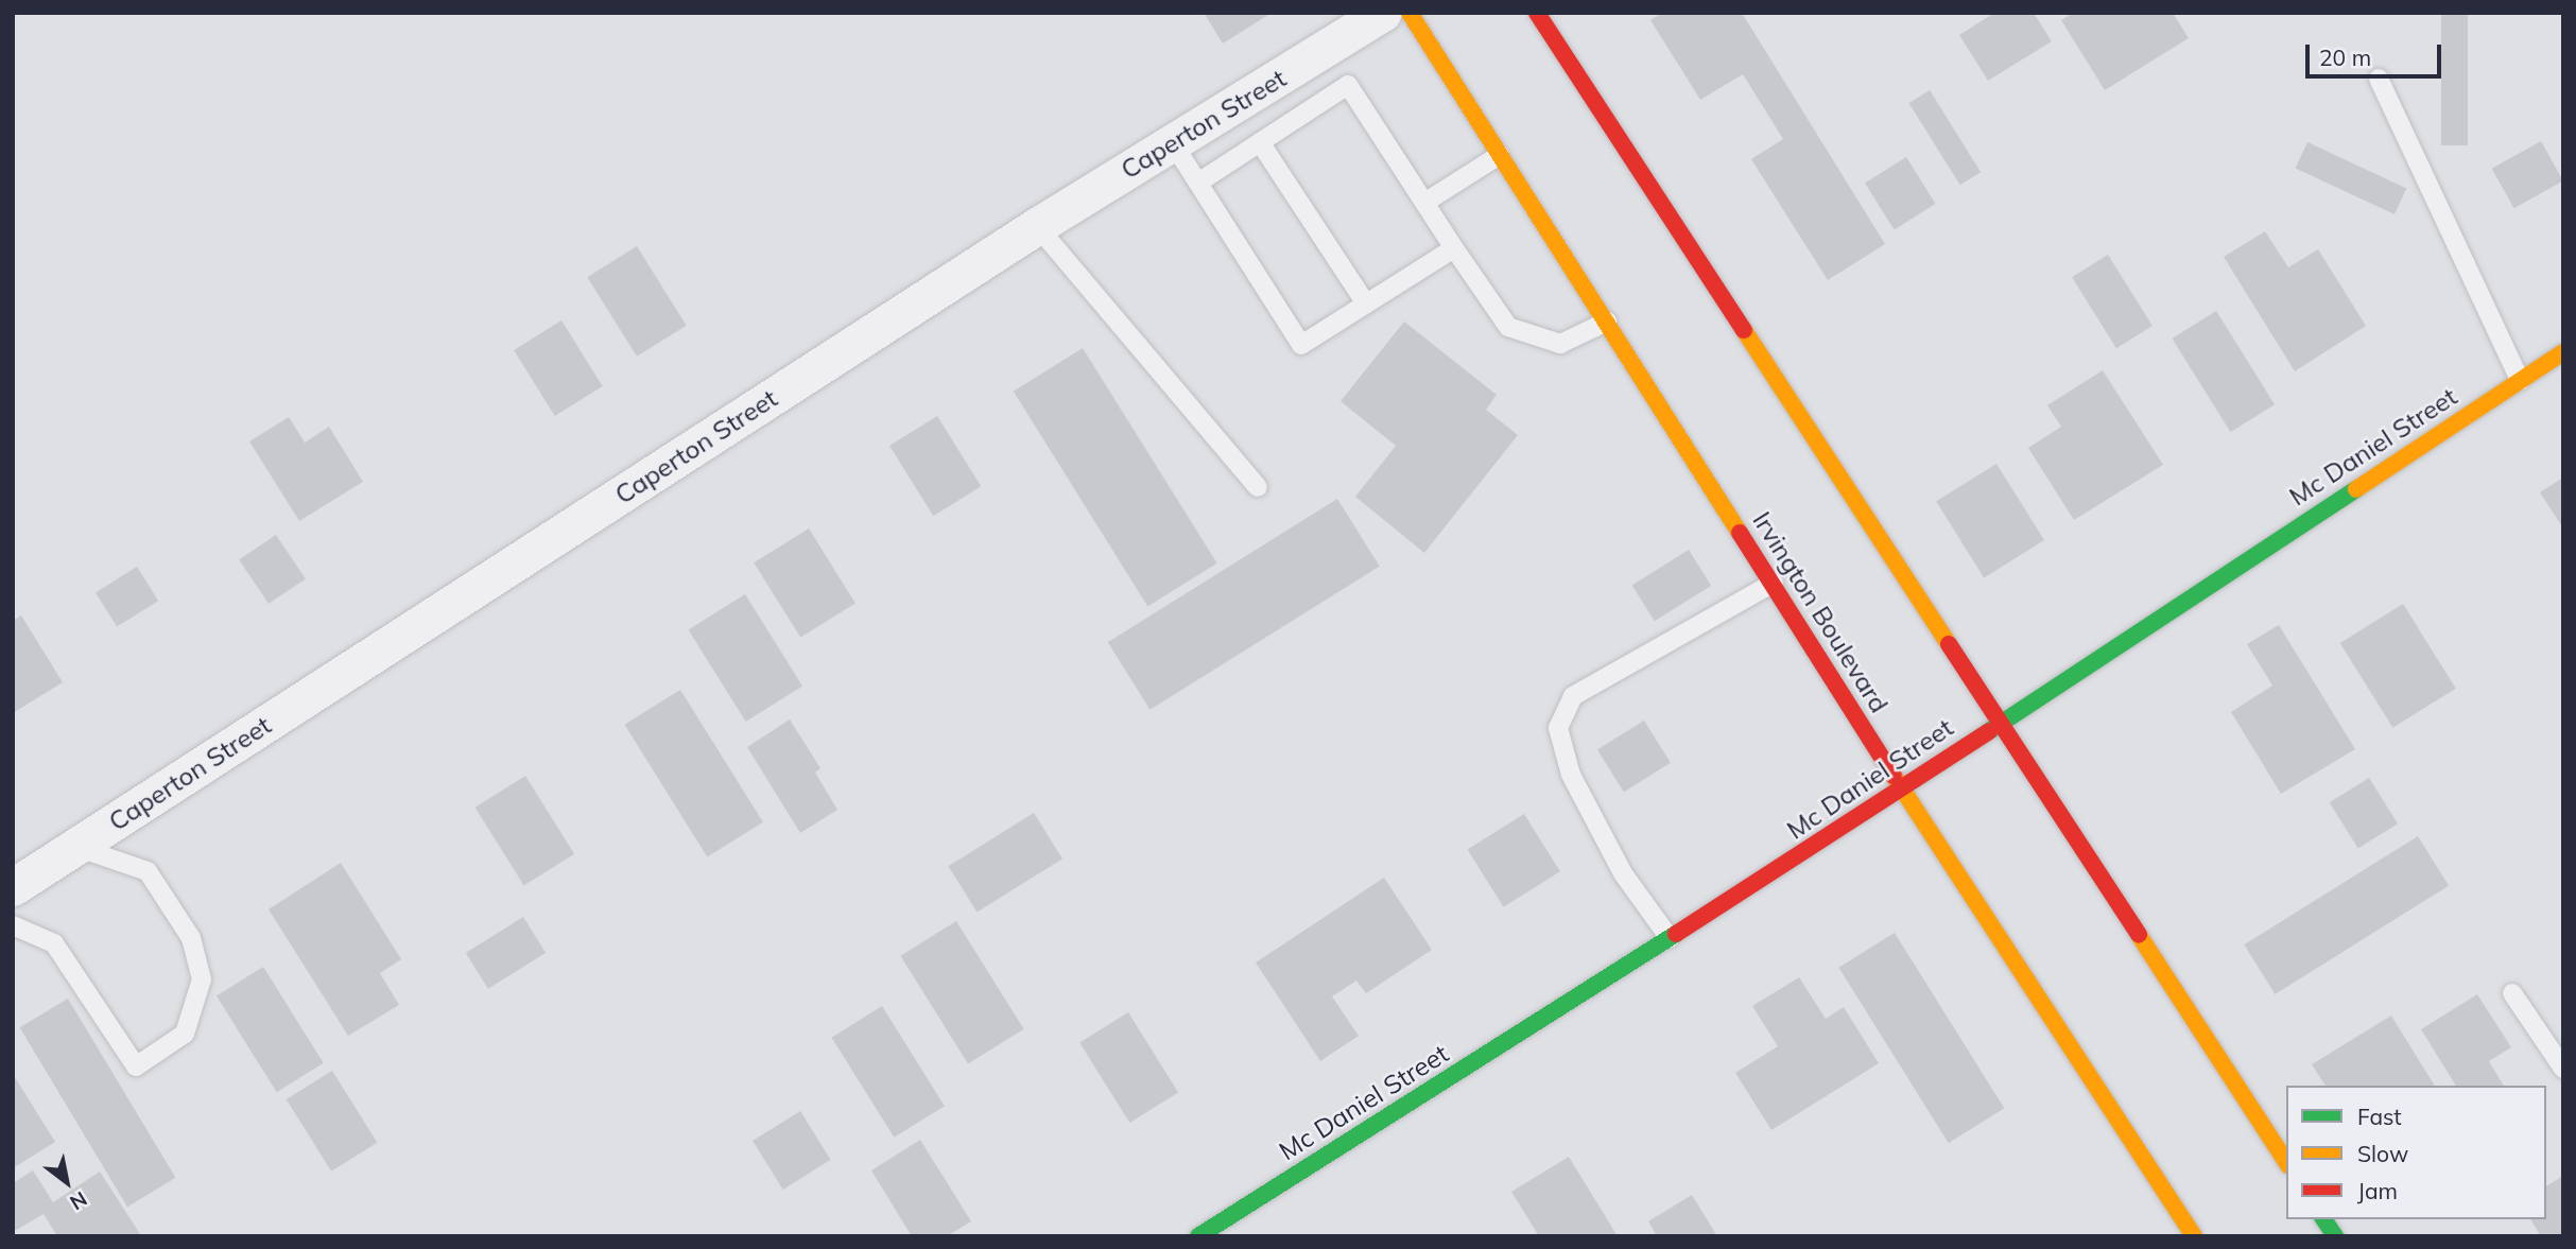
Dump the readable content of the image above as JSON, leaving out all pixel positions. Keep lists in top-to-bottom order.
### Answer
{
  "streets": {
    "main road": ["Mc Daniel Street", "Irvington Boulevard"],
    "street": ["Caperton Street"]
  },
  "crossings": [
    ["Mc Daniel Street", "Irvington Boulevard"]
  ],
  "legend": ["Fast", "Slow", "Jam"],
  "scale_bar": "20 m",
  "north": "bottom right"
}
